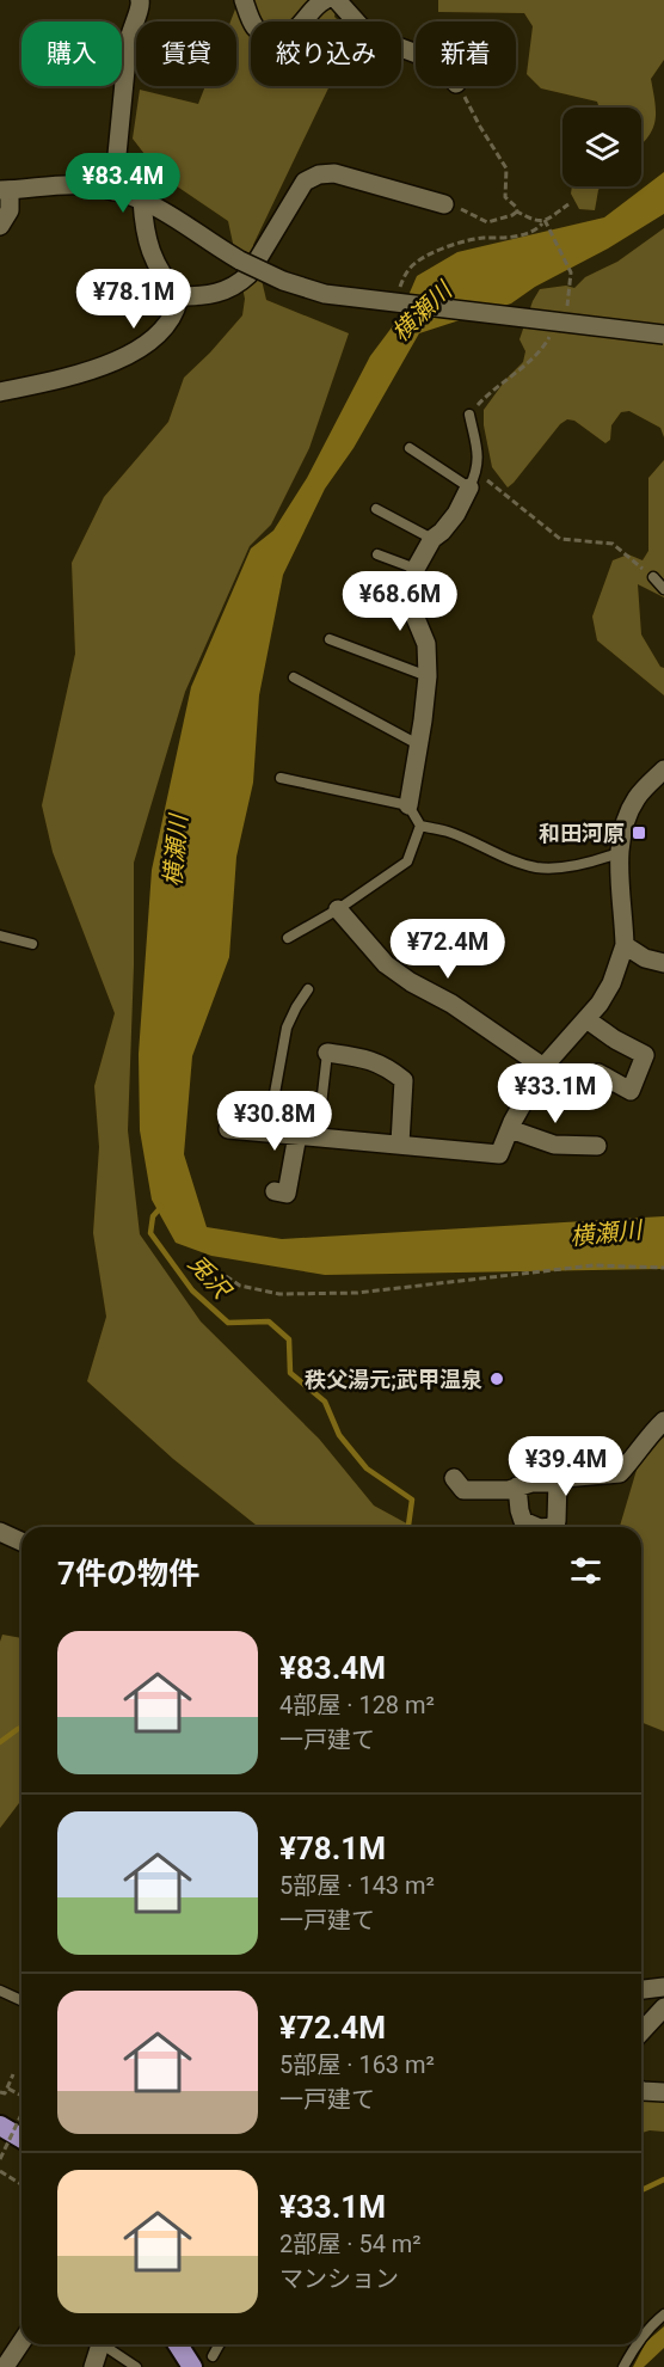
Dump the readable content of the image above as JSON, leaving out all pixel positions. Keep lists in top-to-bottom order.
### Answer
{
  "water": ["横瀬川", "兎沢"],
  "places": {
    "transit": ["和田河原"],
    "other": ["秩父湯元;武甲温泉"]
  },
  "page": {
    "chip": [
      "購入",
      "賃貸",
      "絞り込み",
      "新着"
    ],
    "price": [
      "¥83.4M",
      "¥78.1M",
      "¥68.6M",
      "¥72.4M",
      "¥33.1M",
      "¥30.8M",
      "¥39.4M"
    ],
    "heading": "7件の物件",
    "list": [
      {
        "name": "¥83.4M",
        "note": "4部屋 · 128 m² · 一戸建て"
      },
      {
        "name": "¥78.1M",
        "note": "5部屋 · 143 m² · 一戸建て"
      },
      {
        "name": "¥72.4M",
        "note": "5部屋 · 163 m² · 一戸建て"
      },
      {
        "name": "¥33.1M",
        "note": "2部屋 · 54 m² · マンション"
      }
    ]
  }
}
